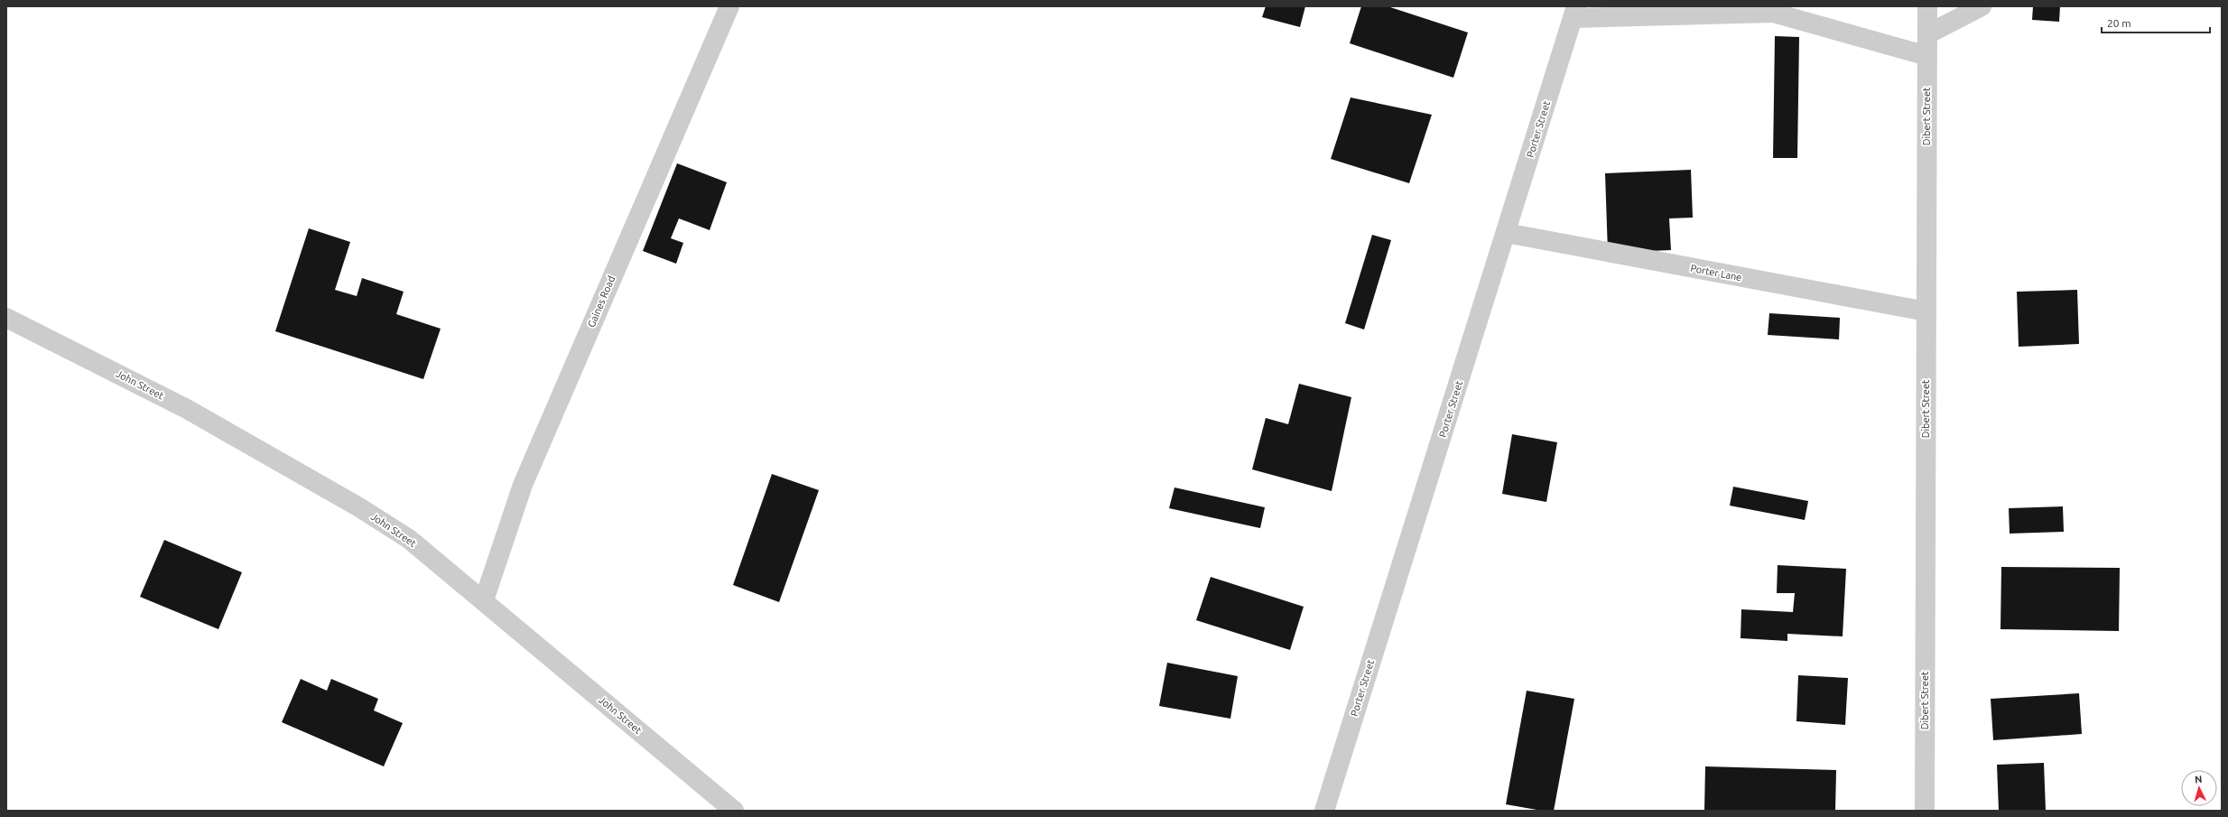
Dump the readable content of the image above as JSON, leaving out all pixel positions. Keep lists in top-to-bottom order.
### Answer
{
  "streets": {
    "street": [
      "Dibert Street",
      "Porter Street",
      "Porter Lane",
      "Gaines Road",
      "John Street"
    ]
  },
  "crossings": [
    ["Dibert Street", "Porter Lane"],
    ["Porter Street", "Porter Lane"],
    ["Gaines Road", "John Street"]
  ],
  "scale_bar": "20 m",
  "north": "top"
}
